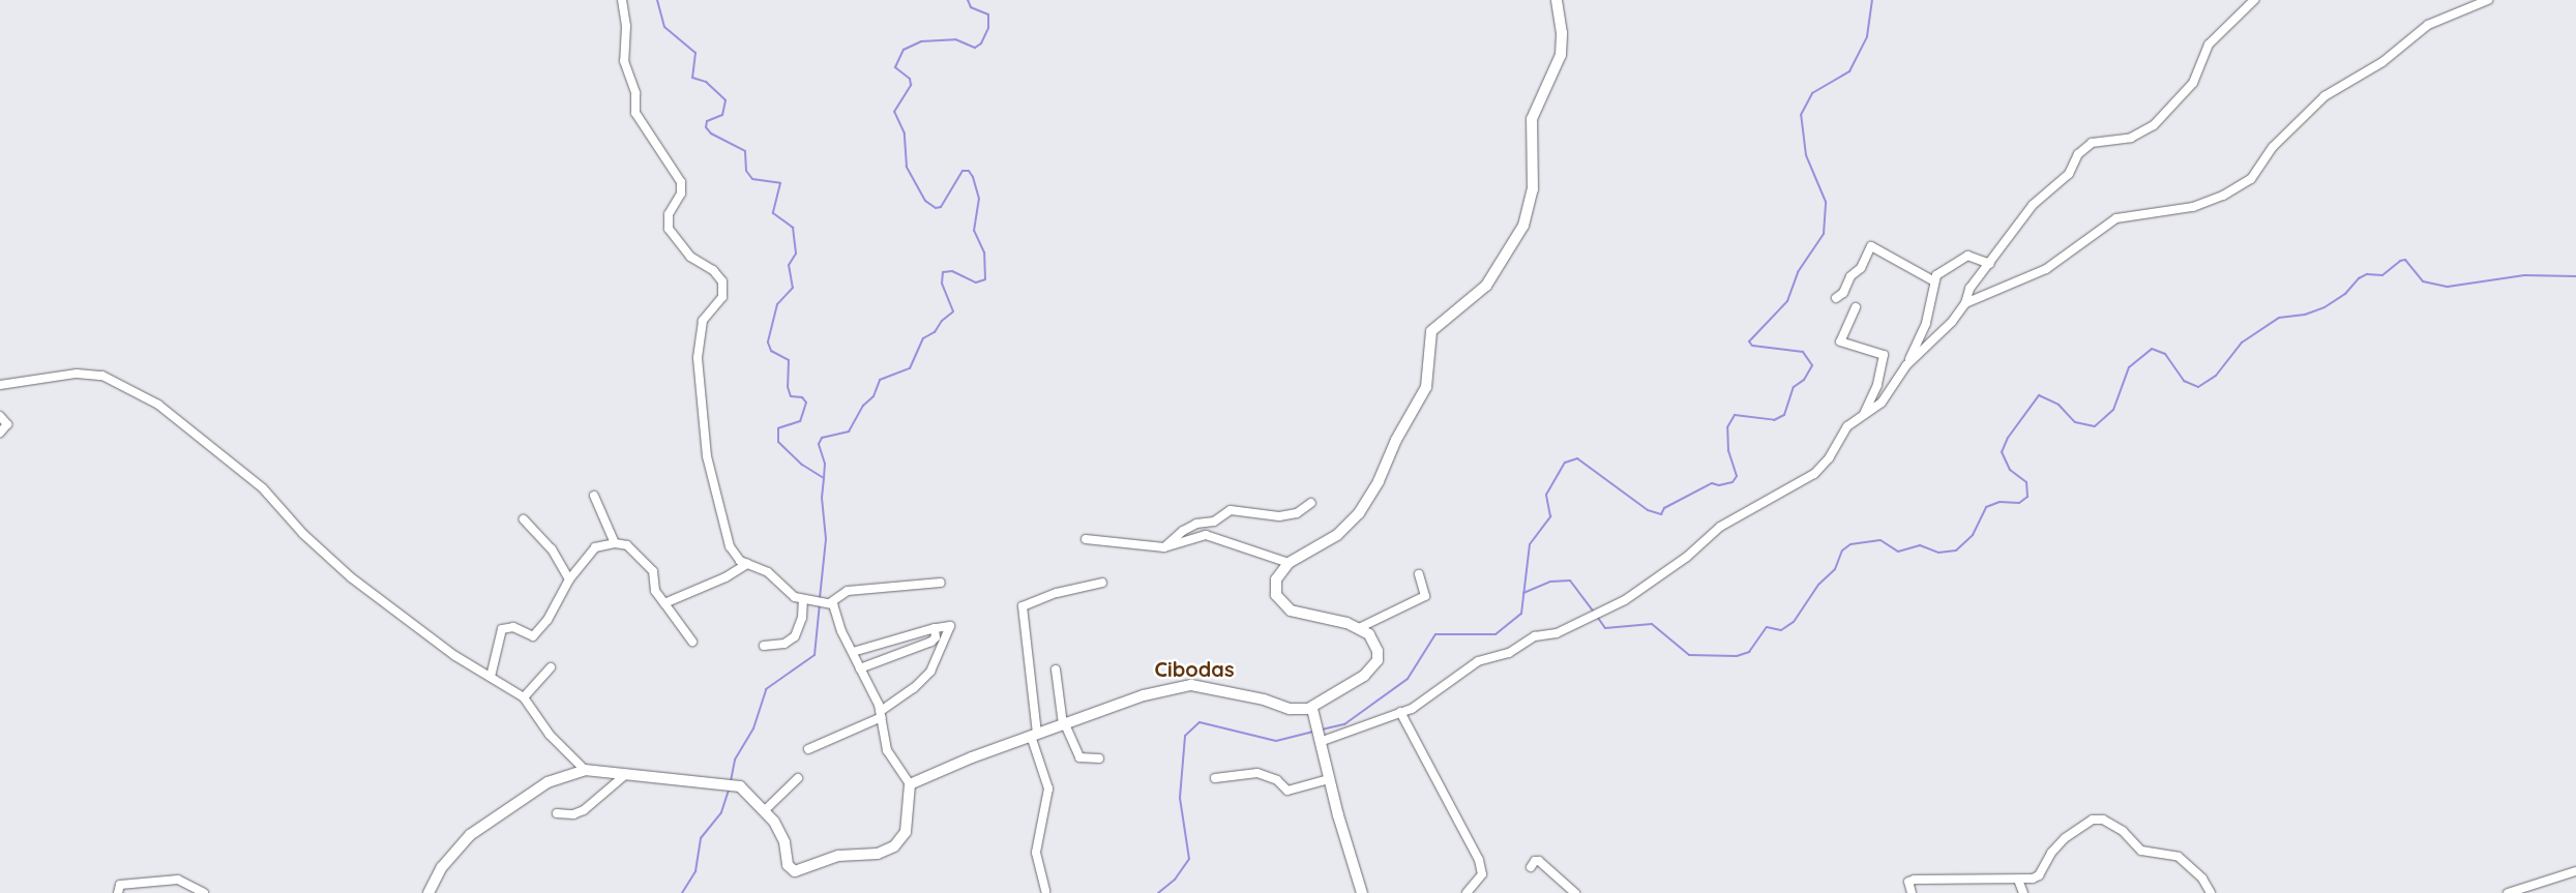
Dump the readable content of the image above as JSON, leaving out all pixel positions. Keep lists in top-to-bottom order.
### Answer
{
  "districts": ["Cibodas"]
}
